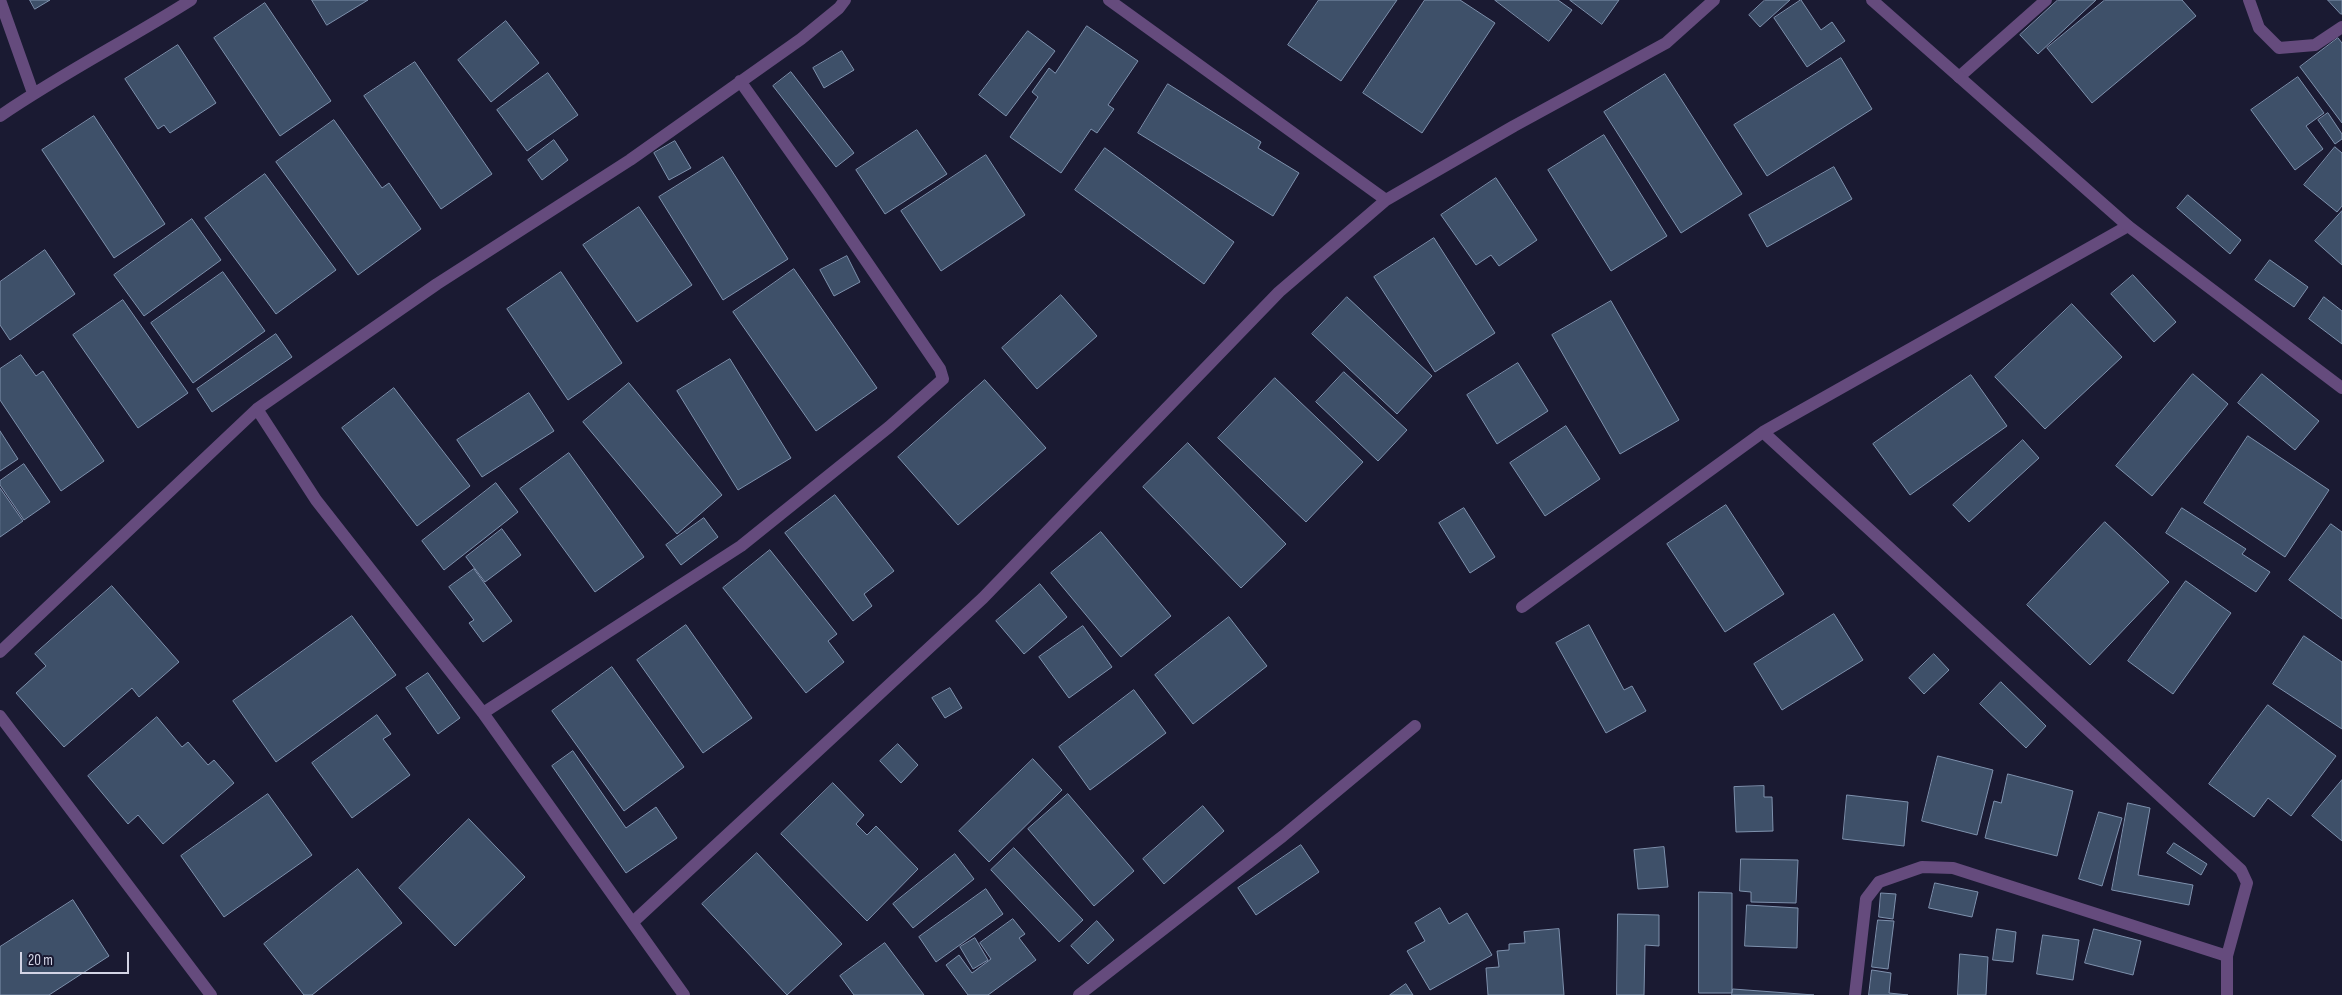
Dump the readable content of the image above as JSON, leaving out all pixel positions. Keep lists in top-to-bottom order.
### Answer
{
  "scale_bar": "20 m"
}
